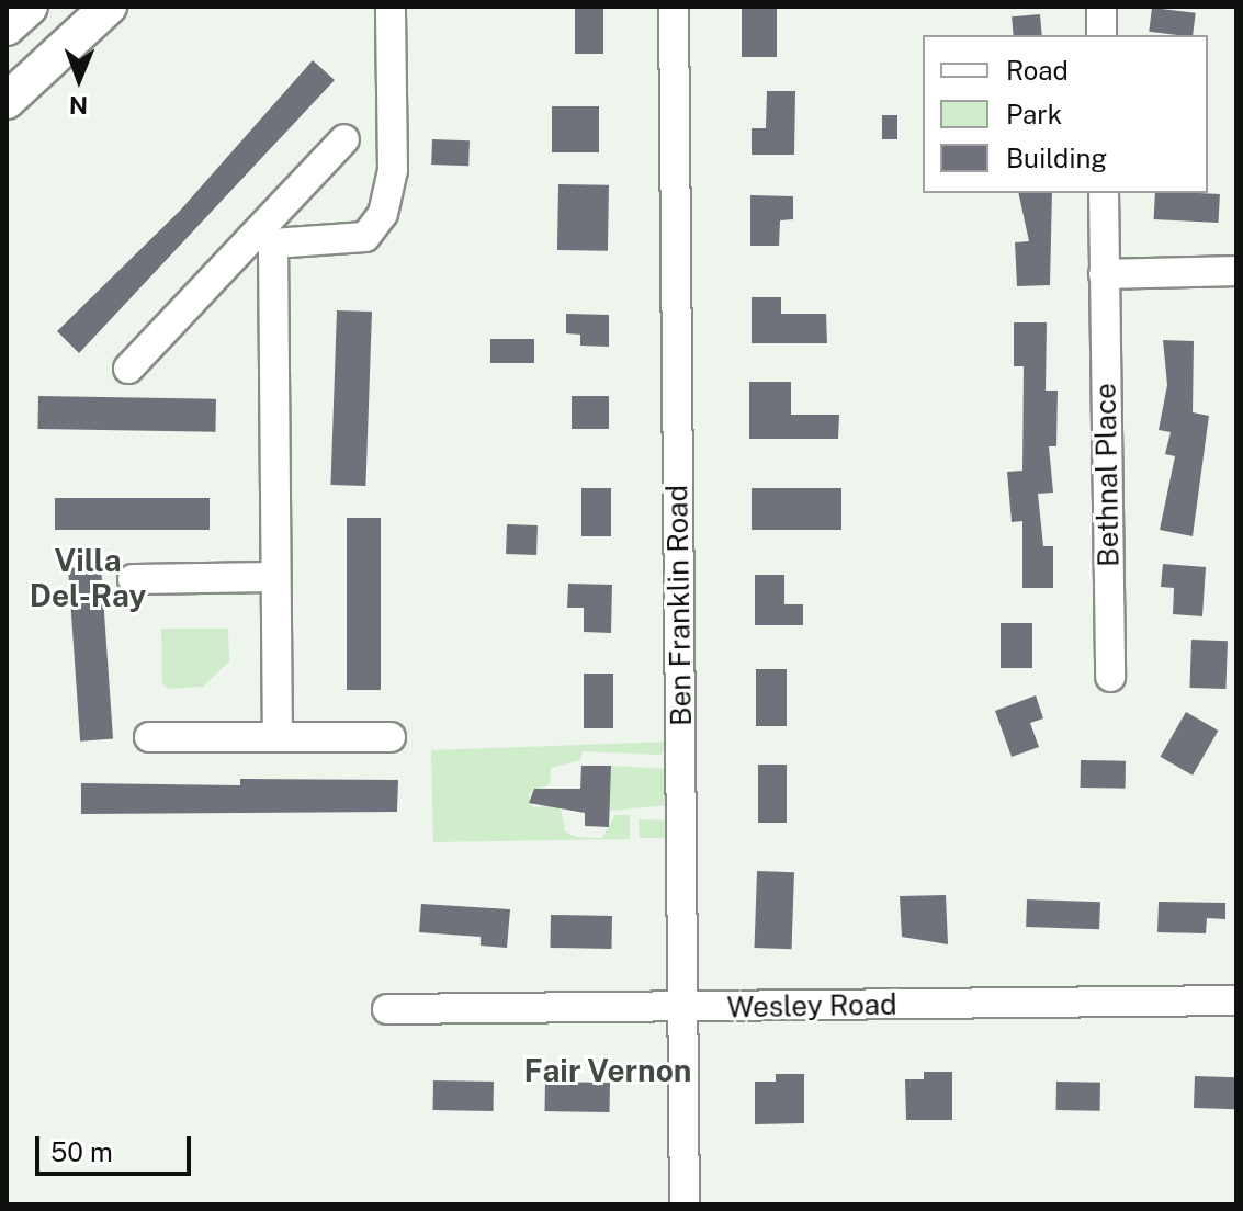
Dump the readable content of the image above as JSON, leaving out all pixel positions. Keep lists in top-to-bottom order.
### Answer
{
  "streets": {
    "street": ["Bethnal Place", "Ben Franklin Road", "Wesley Road"]
  },
  "crossings": [
    ["Ben Franklin Road", "Wesley Road"]
  ],
  "districts": ["Villa Del-Ray", "Fair Vernon"],
  "legend": ["Road", "Park", "Building"],
  "scale_bar": "50 m",
  "north": "bottom"
}
